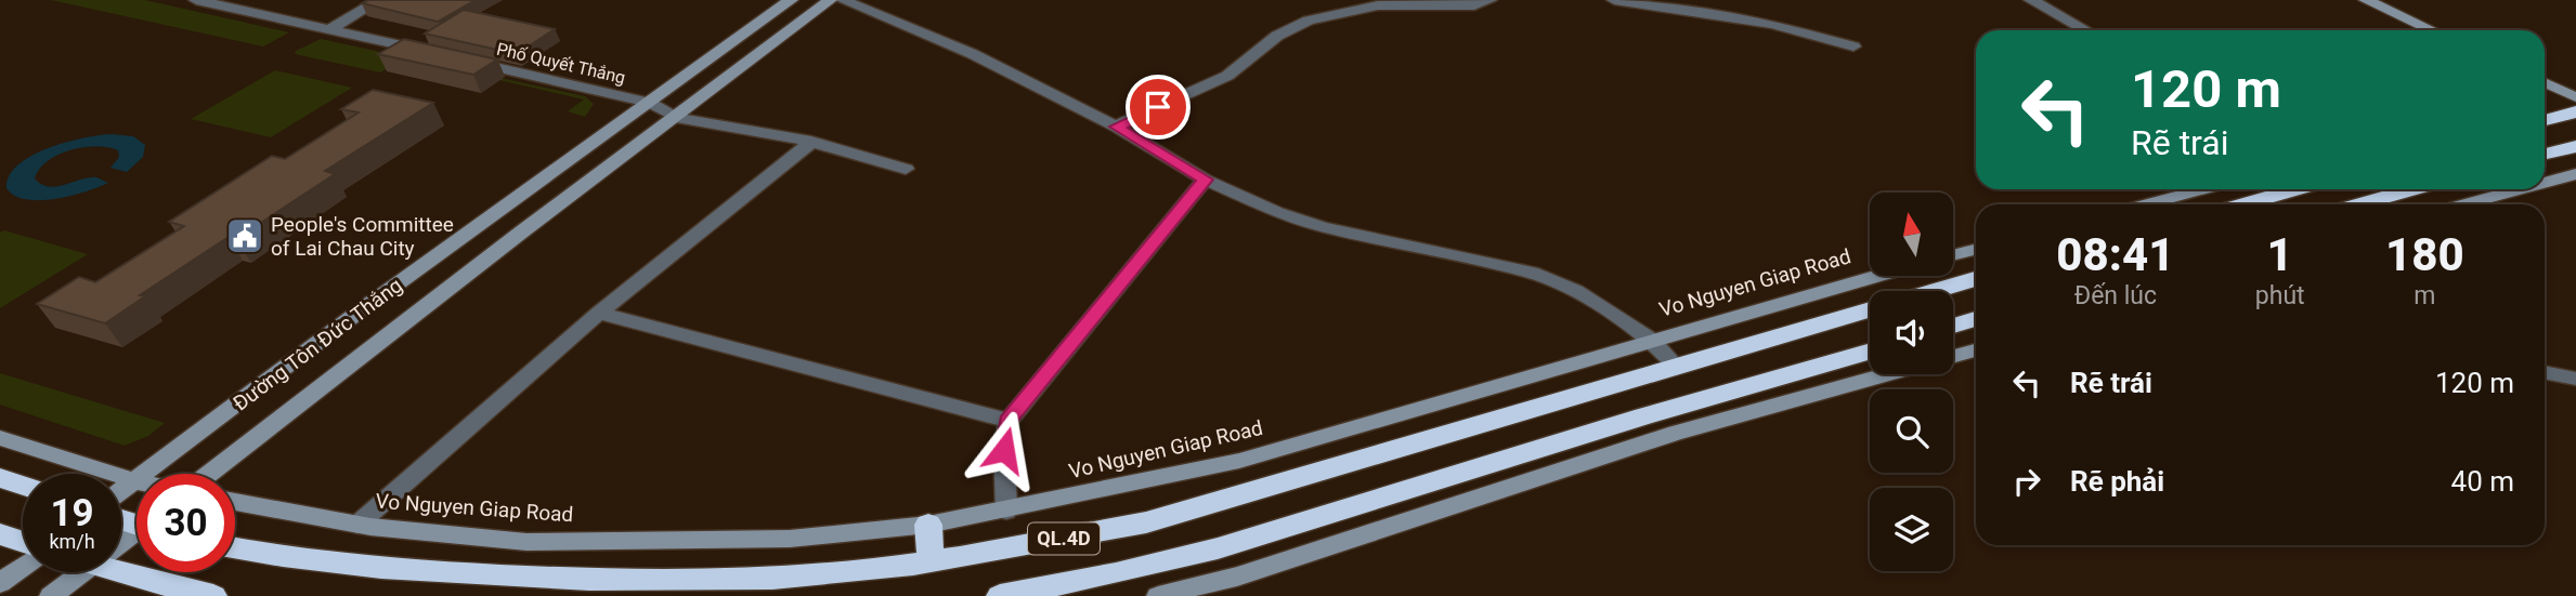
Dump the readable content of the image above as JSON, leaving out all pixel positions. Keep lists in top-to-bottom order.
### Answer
{
  "streets": {
    "highway": ["QL.4D"],
    "street": ["Phố Quyết Thắng", "Vo Nguyen Giap Road", "Đường Tôn Đức Thắng"]
  },
  "crossings": [
    ["Phố Quyết Thắng", "Đường Tôn Đức Thắng"]
  ],
  "places": {
    "public building": ["People's Committee of Lai Chau City"]
  },
  "north": "top",
  "page": {
    "turn": ["120 m", "Rẽ trái"],
    "eta": [
      "08:41",
      "Đến lúc",
      "1",
      "phút",
      "180",
      "m"
    ],
    "list": [
      {
        "name": "Rẽ trái",
        "value": "120 m"
      },
      {
        "name": "Rẽ phải",
        "value": "40 m"
      }
    ],
    "speed": "19 km/h",
    "limit": "30"
  }
}
